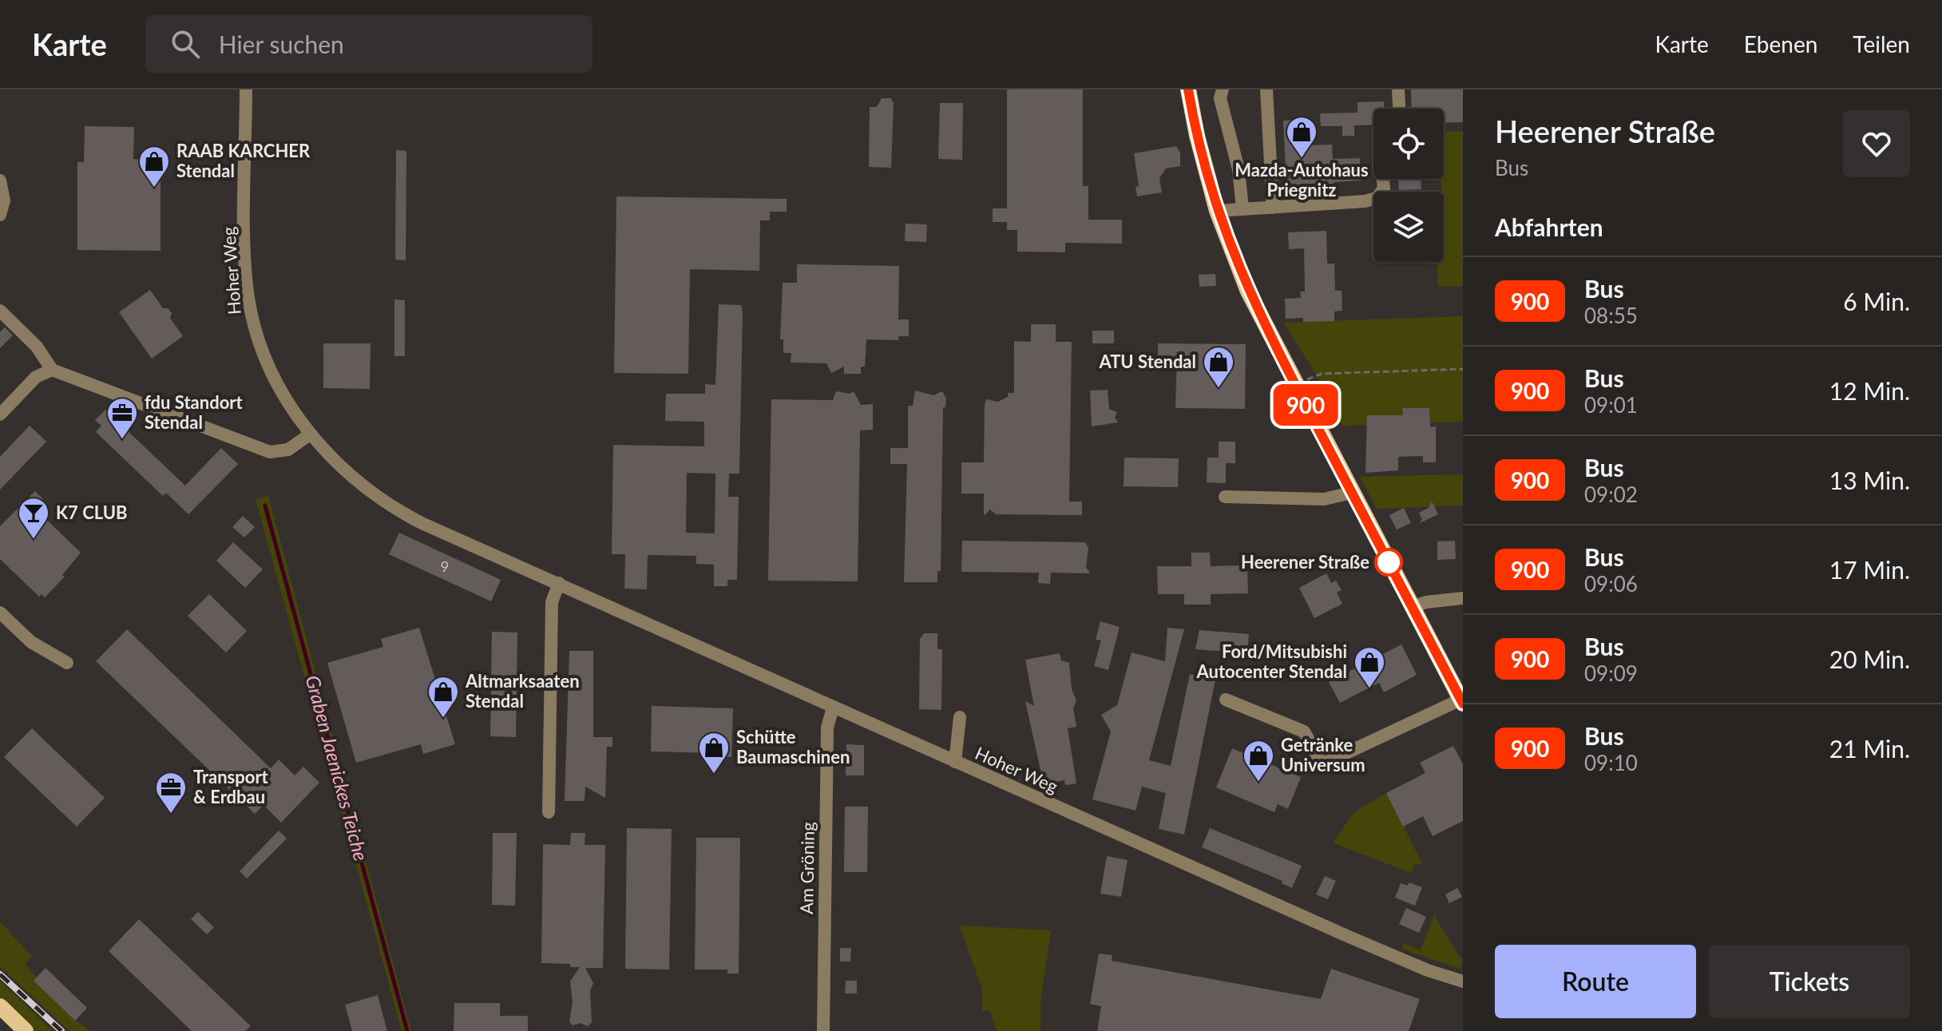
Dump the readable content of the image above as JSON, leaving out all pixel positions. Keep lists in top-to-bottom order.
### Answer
{
  "streets": {
    "street": ["Hoher Weg", "Am Gröning"]
  },
  "crossings": [
    ["Hoher Weg", "Am Gröning"]
  ],
  "water": ["Graben Jaenickes Teiche"],
  "places": {
    "shop": [
      "Mazda-Autohaus Priegnitz",
      "RAAB KARCHER Stendal",
      "ATU Stendal",
      "Ford/Mitsubishi Autocenter Stendal",
      "Altmarksaaten Stendal",
      "Schütte Baumaschinen",
      "Getränke Universum"
    ],
    "office": ["fdu Standort Stendal", "Transport & Erdbau"],
    "bar": ["K7 CLUB"],
    "other": ["Heerener Straße"]
  },
  "lines": ["bus line 900"],
  "house_numbers": ["9"],
  "page": {
    "header": "Karte",
    "search": "Hier suchen",
    "nav": ["Karte", "Ebenen", "Teilen"],
    "on_map": "900",
    "heading": [
      ["Heerener Straße", "Bus"],
      "Abfahrten"
    ],
    "list": [
      {
        "mark": "900",
        "name": "Bus",
        "note": "08:55",
        "value": "6 Min."
      },
      {
        "mark": "900",
        "name": "Bus",
        "note": "09:01",
        "value": "12 Min."
      },
      {
        "mark": "900",
        "name": "Bus",
        "note": "09:02",
        "value": "13 Min."
      },
      {
        "mark": "900",
        "name": "Bus",
        "note": "09:06",
        "value": "17 Min."
      },
      {
        "mark": "900",
        "name": "Bus",
        "note": "09:09",
        "value": "20 Min."
      },
      {
        "mark": "900",
        "name": "Bus",
        "note": "09:10",
        "value": "21 Min."
      }
    ],
    "buttons": ["Route", "Tickets"]
  }
}
